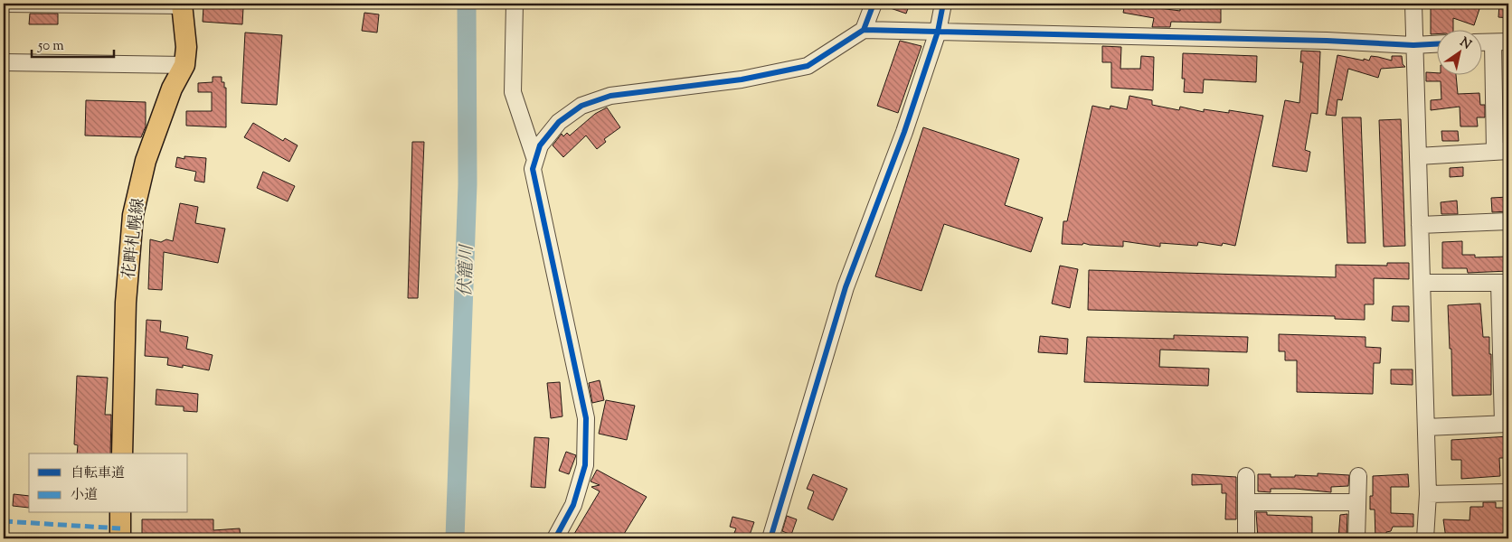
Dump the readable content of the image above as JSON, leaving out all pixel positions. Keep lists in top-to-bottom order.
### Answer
{
  "streets": {
    "main road": ["花畔札幌線"]
  },
  "water": ["伏籠川"],
  "legend": ["自転車道", "小道"],
  "scale_bar": "50 m",
  "north": "top right"
}
